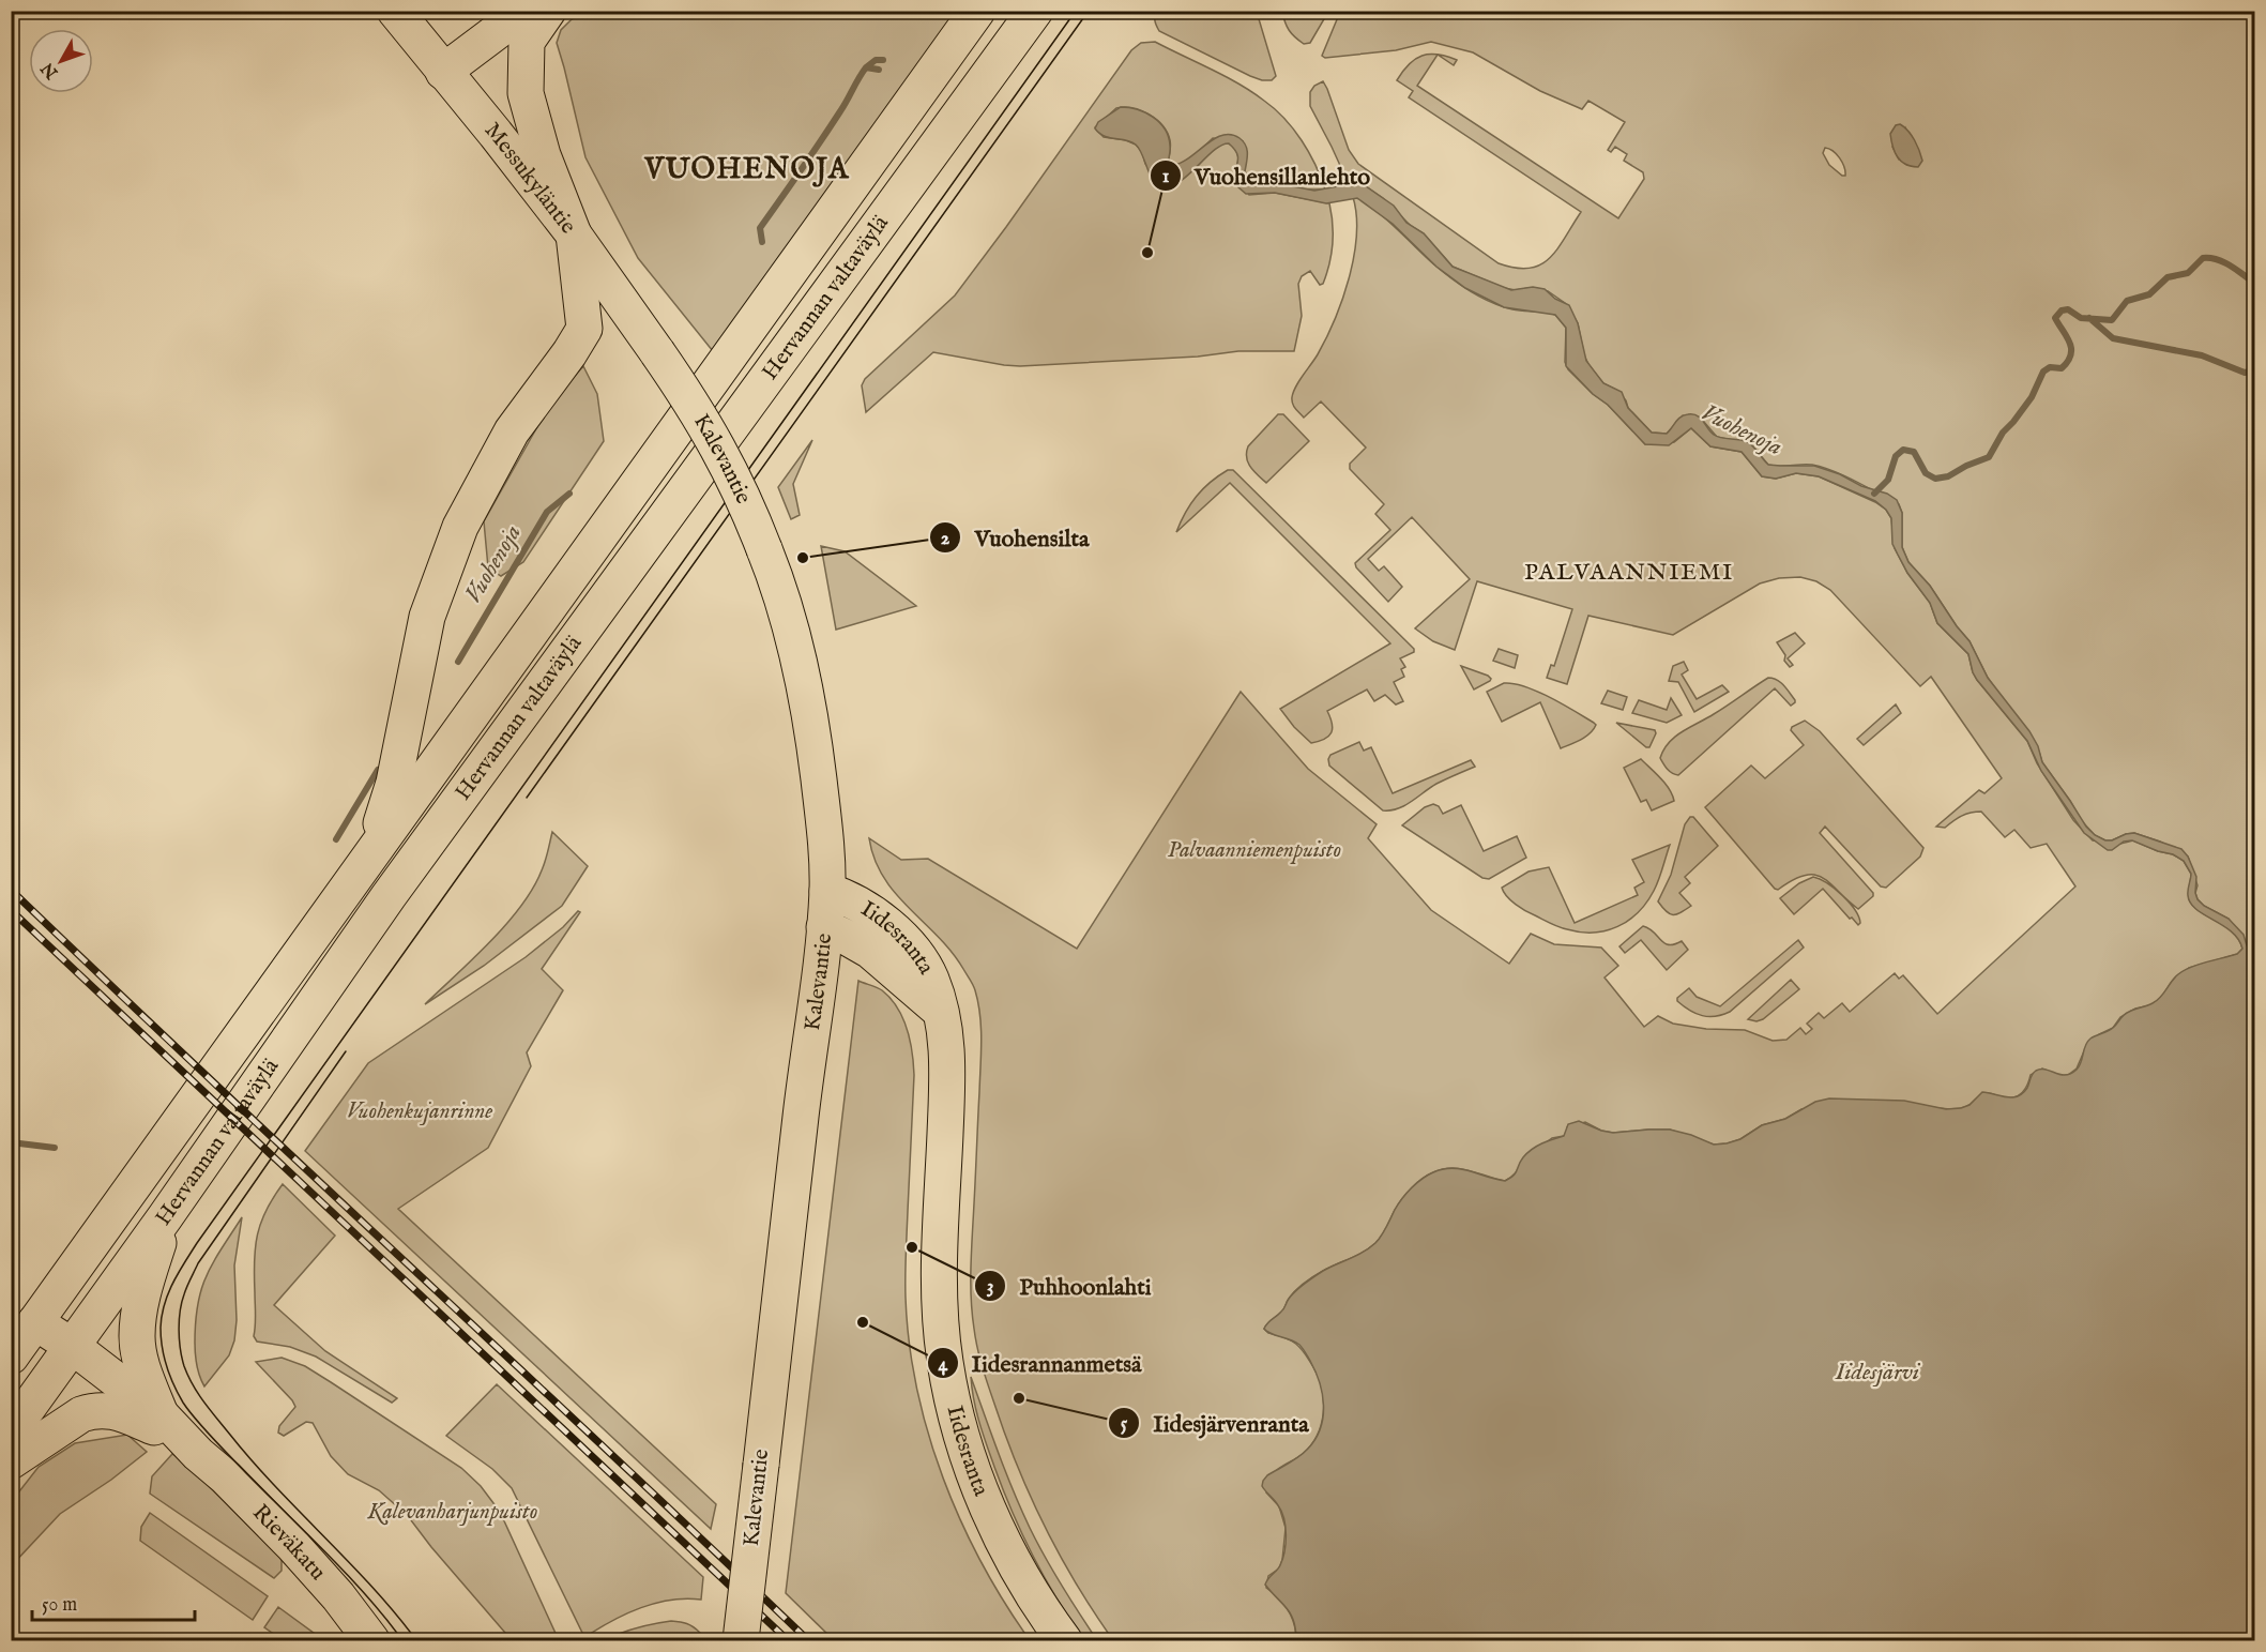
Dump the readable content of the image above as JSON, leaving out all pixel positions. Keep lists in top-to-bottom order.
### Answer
{
  "streets": {
    "main road": [
      "Messukyläntie",
      "Hervannan valtaväylä",
      "Kalevantie",
      "Iidesranta",
      "Rieväkatu"
    ]
  },
  "crossings": [
    ["Messukyläntie", "Kalevantie"],
    ["Hervannan valtaväylä", "Rieväkatu"],
    ["Kalevantie", "Iidesranta"]
  ],
  "districts": ["VUOHENOJA", "PALVAANNIEMI"],
  "water": ["Vuohenoja", "Iidesjärvi"],
  "parks": ["Palvaanniemenpuisto", "Vuohenkujanrinne", "Kalevanharjunpuisto"],
  "places": [
    "Vuohensillanlehto",
    "Vuohensilta",
    "Puhhoonlahti",
    "Iidesrannanmetsä",
    "Iidesjärvenranta"
  ],
  "scale_bar": "50 m",
  "north": "bottom left"
}
